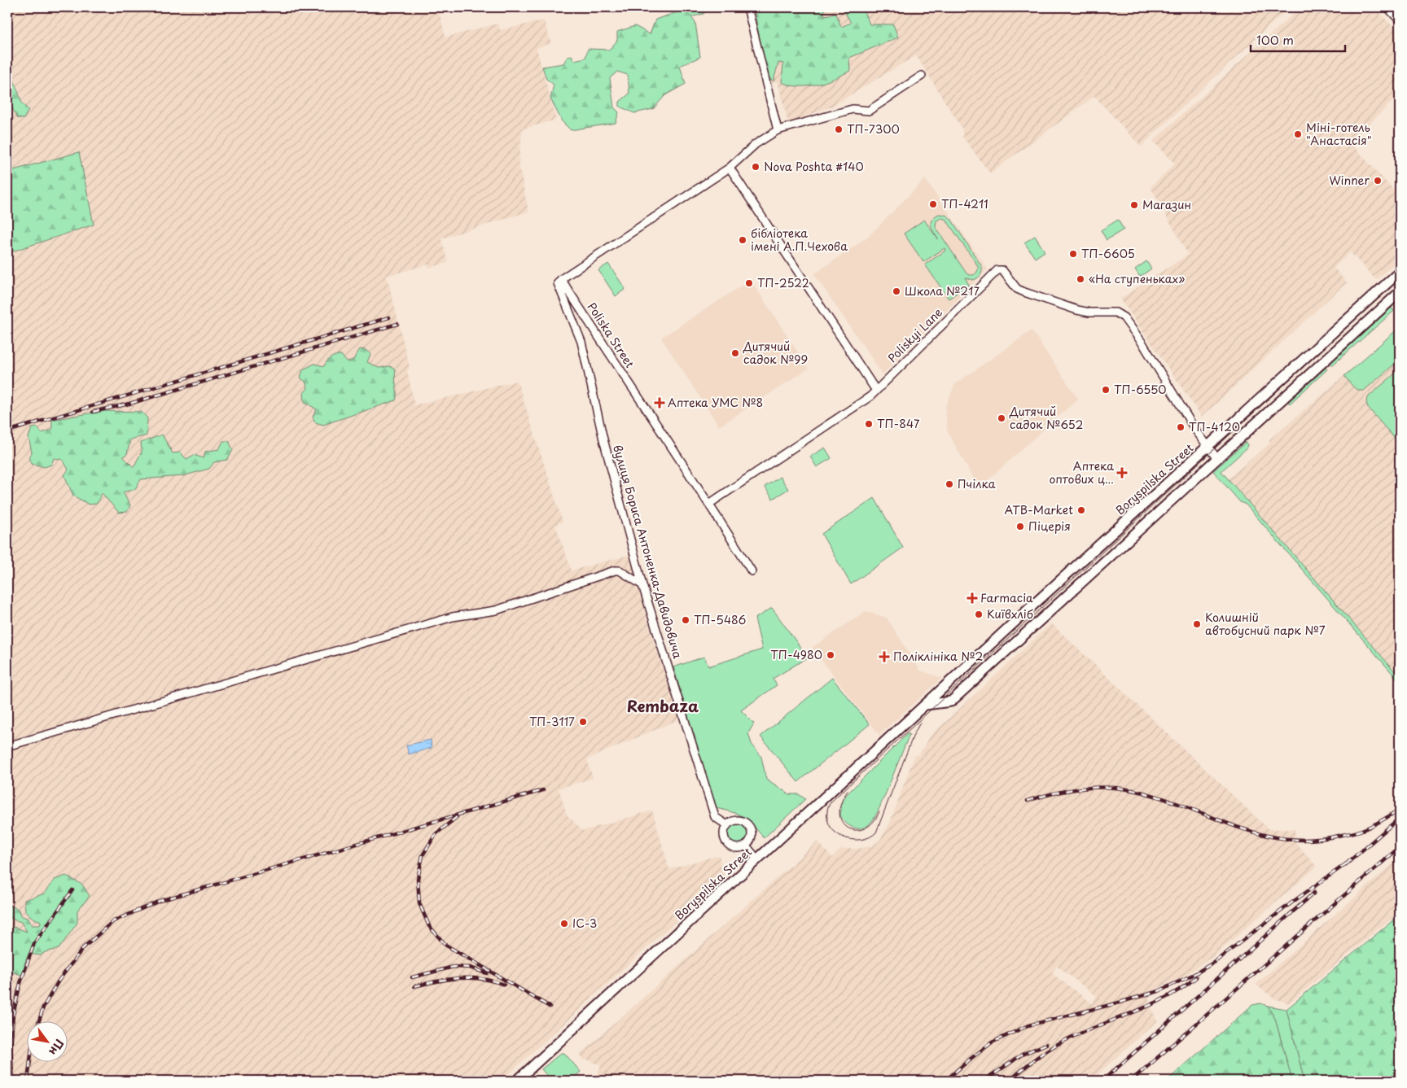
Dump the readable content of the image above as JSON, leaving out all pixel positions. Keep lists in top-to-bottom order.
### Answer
{
  "streets": {
    "main road": ["Boryspilska Street"],
    "street": ["Poliska Street", "Poliskyi Lane", "вулиця Бориса Антоненка-Давидовича"]
  },
  "crossings": [
    ["Poliska Street", "Poliskyi Lane"],
    ["Poliska Street", "вулиця Бориса Антоненка-Давидовича"],
    ["Poliskyi Lane", "Boryspilska Street"]
  ],
  "districts": ["Rembaza"],
  "places": {
    "other": [
      "ТП-7300",
      "Міні-готель \"Анастасія\"",
      "Nova Poshta #140",
      "Winner",
      "ТП-4211",
      "Магазин",
      "бібліотека імені А.П.Чехова",
      "ТП-6605",
      "«На ступеньках»",
      "ТП-2522",
      "Школа №217",
      "Дитячий садок №99",
      "ТП-6550",
      "Дитячий садок №652",
      "ТП-847",
      "ТП-4120",
      "Пчілка",
      "ATB-Market",
      "Піцерія",
      "Київхліб",
      "ТП-5486",
      "Колишній автобусний парк №7",
      "ТП-4980",
      "ТП-3117",
      "ІС-3"
    ],
    "health": [
      "Аптека УМС №8",
      "Аптека оптових ц...",
      "Farmacia",
      "Поліклініка №2"
    ]
  },
  "scale_bar": "100 m",
  "north": "bottom right"
}
